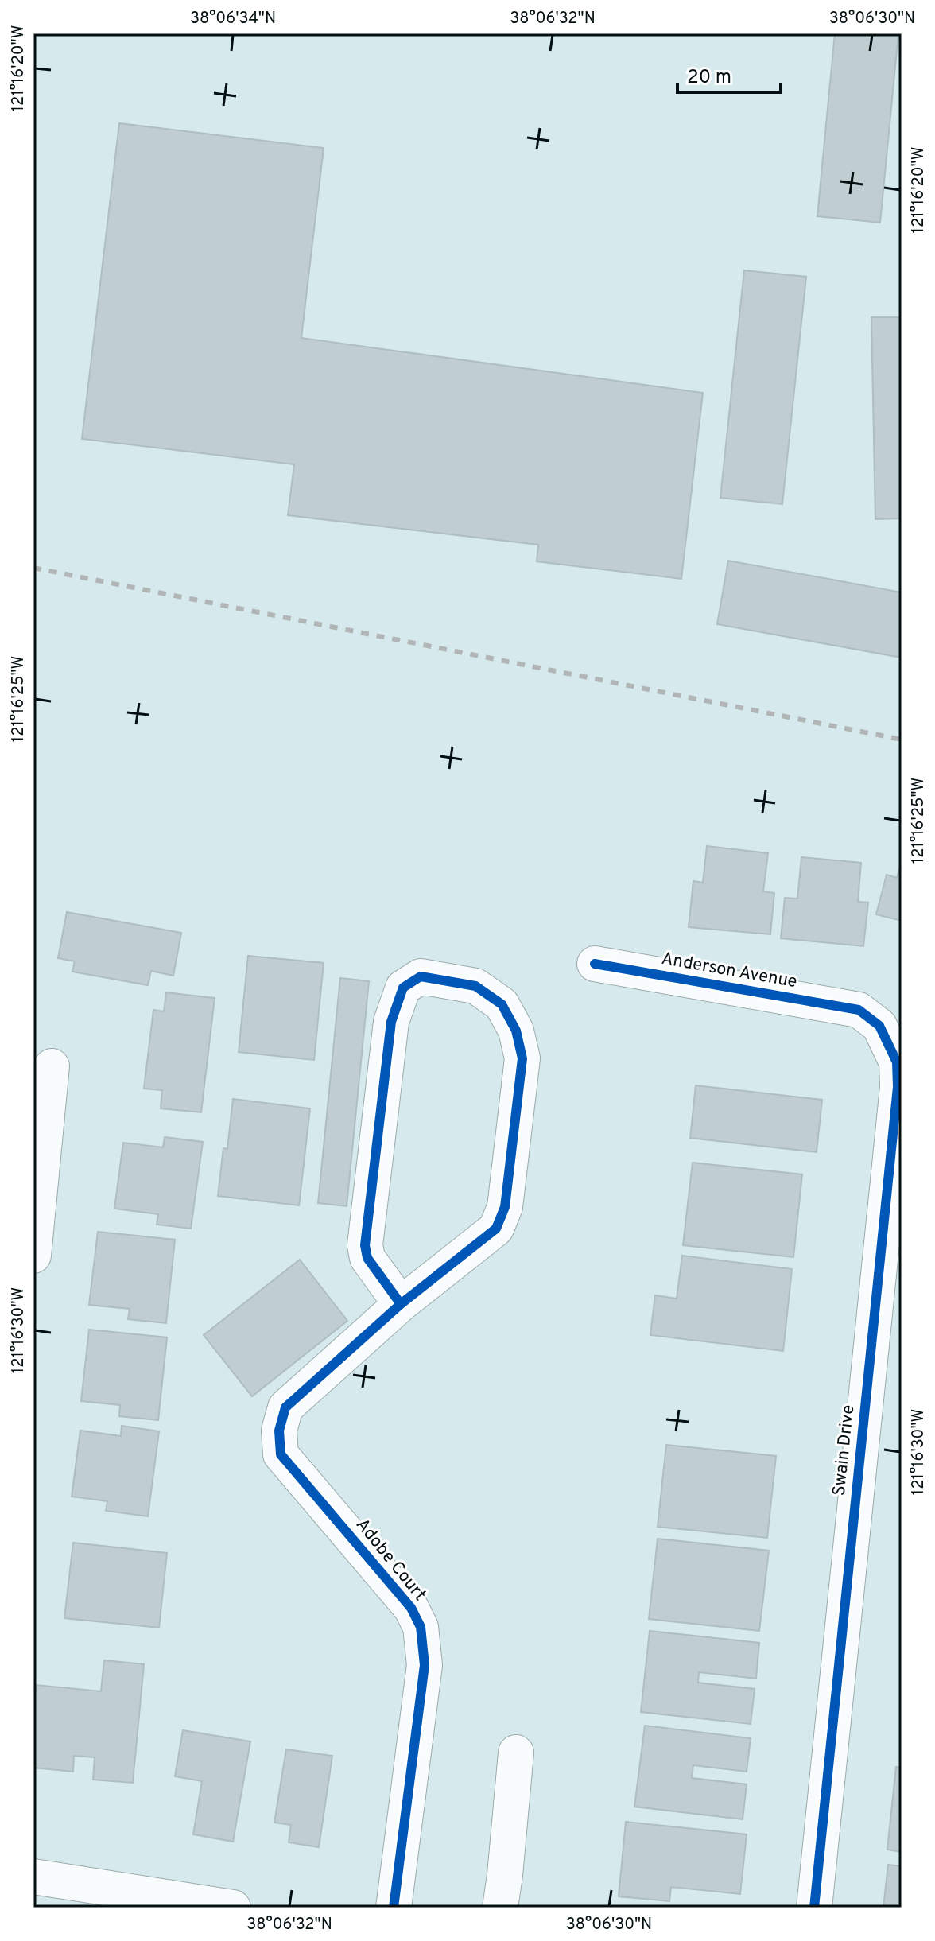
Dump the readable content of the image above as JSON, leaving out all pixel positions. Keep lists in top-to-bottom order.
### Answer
{
  "streets": {
    "street": ["Anderson Avenue", "Swain Drive", "Adobe Court"]
  },
  "crossings": [
    ["Anderson Avenue", "Swain Drive"]
  ],
  "scale_bar": "20 m",
  "coordinates": [
    "38°06'34\"N",
    "38°06'32\"N",
    "38°06'30\"N",
    "121°16'20\"W",
    "121°16'25\"W",
    "121°16'30\"W"
  ]
}
